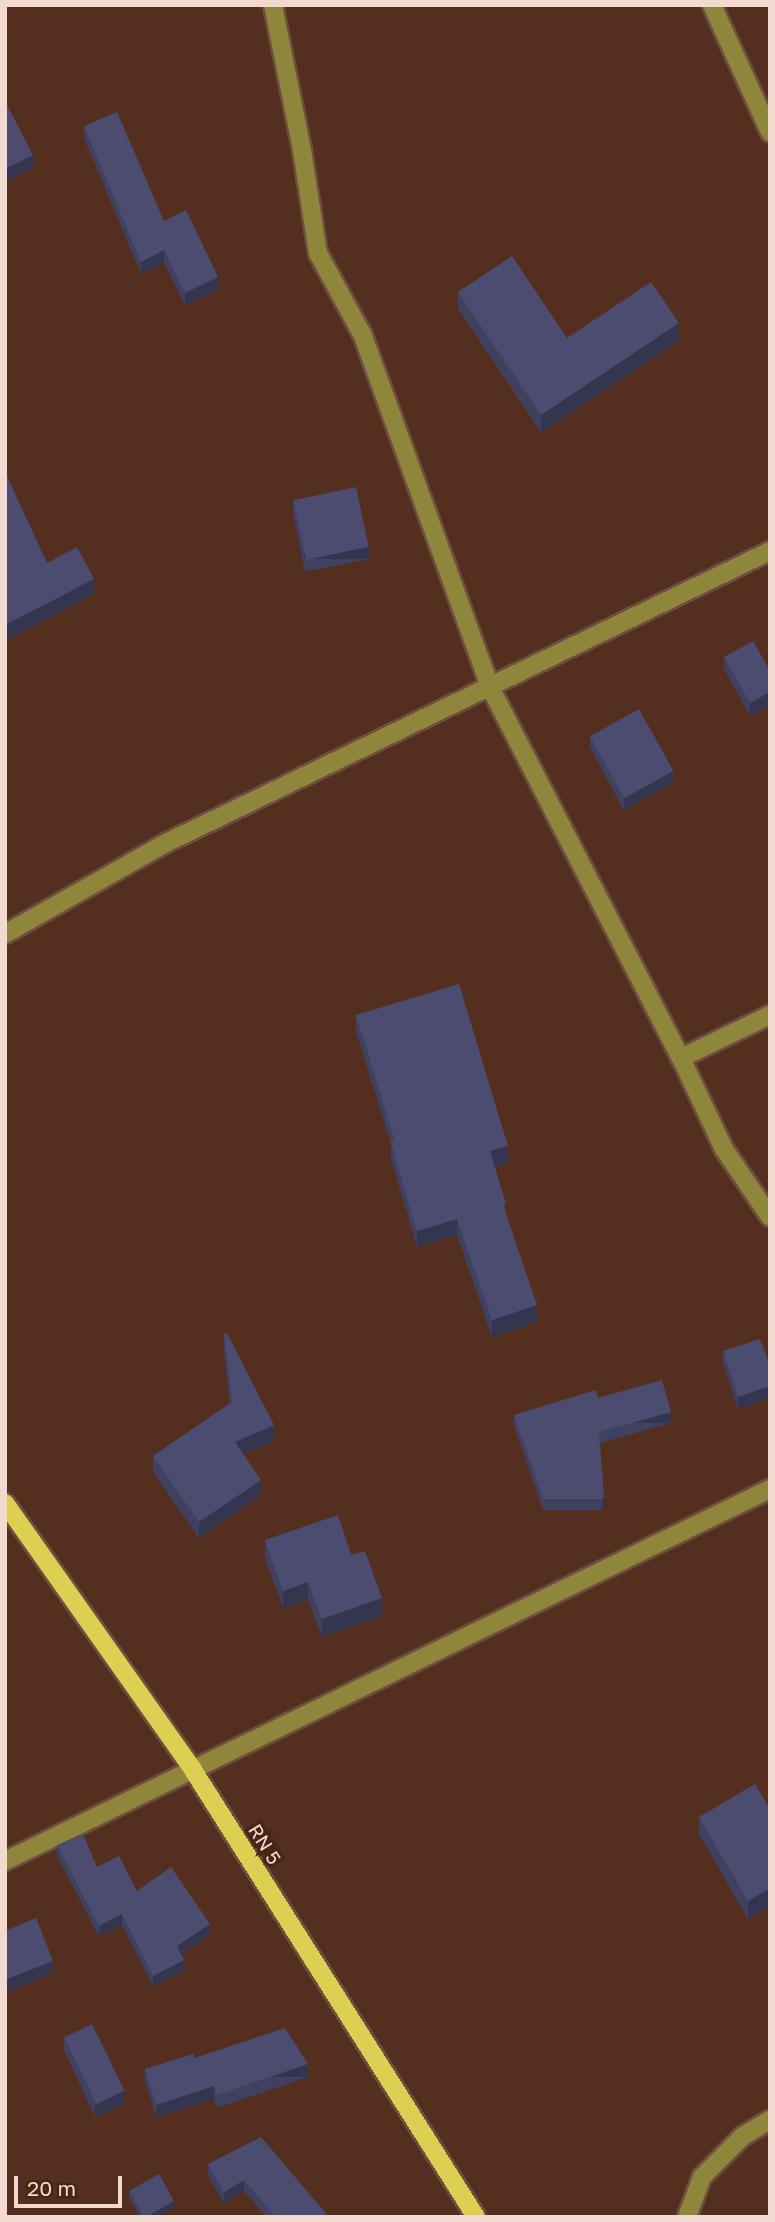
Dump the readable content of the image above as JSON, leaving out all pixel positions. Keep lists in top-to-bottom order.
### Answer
{
  "streets": {
    "main road": ["RN 5"]
  },
  "scale_bar": "20 m"
}
